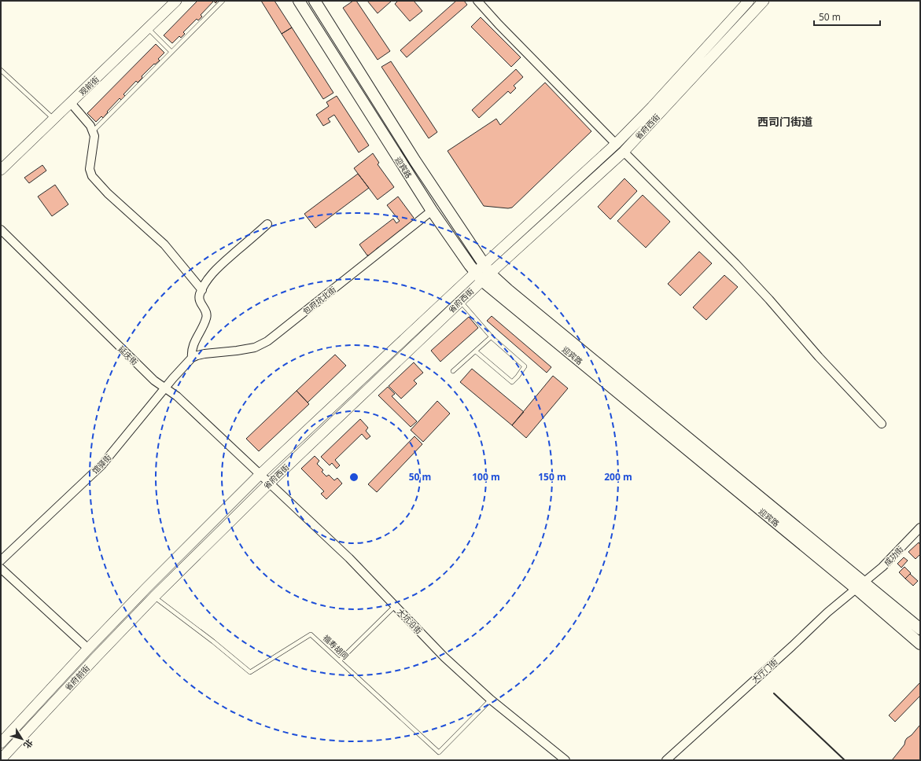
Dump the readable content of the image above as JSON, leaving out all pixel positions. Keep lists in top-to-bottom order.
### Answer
{
  "streets": {
    "main road": ["迎宾路"],
    "street": [
      "观前街",
      "省府西街",
      "包府坑北街",
      "延庆街",
      "馆驿街",
      "成功街",
      "大坑沿街",
      "大厅门街",
      "省府前街"
    ],
    "lane": ["福寿胡同"]
  },
  "crossings": [
    ["省府西街", "迎宾路"],
    ["省府西街", "延庆街"],
    ["省府西街", "大坑沿街"],
    ["省府西街", "福寿胡同"],
    ["省府西街", "省府前街"],
    ["迎宾路", "包府坑北街"],
    ["迎宾路", "成功街"],
    ["迎宾路", "大厅门街"],
    ["包府坑北街", "馆驿街"],
    ["延庆街", "馆驿街"],
    ["延庆街", "大坑沿街"],
    ["成功街", "大厅门街"],
    ["大坑沿街", "福寿胡同"],
    ["福寿胡同", "省府前街"]
  ],
  "districts": ["西司门街道"],
  "scale_bar": "50 m",
  "north": "bottom right",
  "rings": [
    "50 m",
    "100 m",
    "150 m",
    "200 m"
  ]
}
